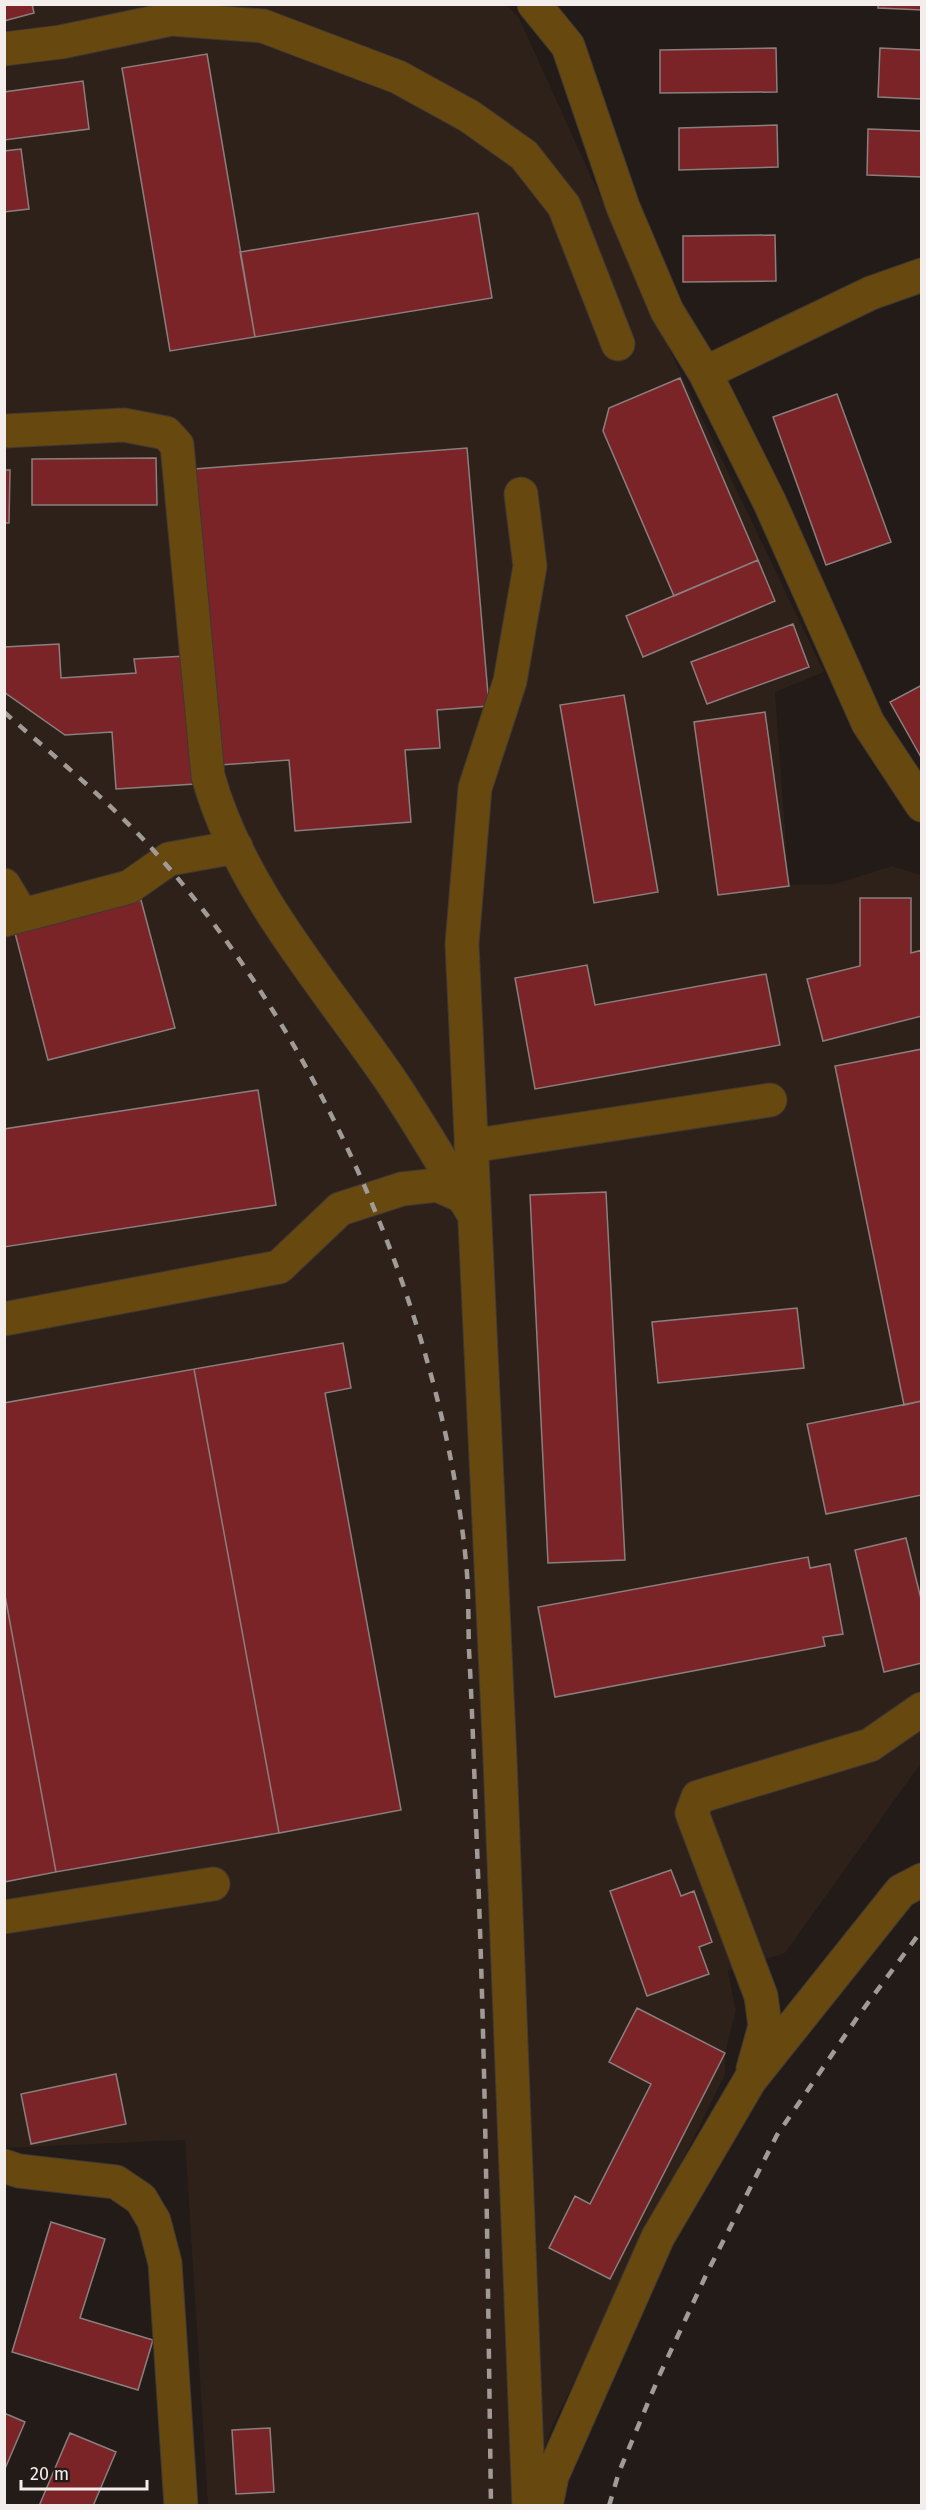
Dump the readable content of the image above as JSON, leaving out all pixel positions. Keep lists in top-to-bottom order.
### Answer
{
  "scale_bar": "20 m"
}
